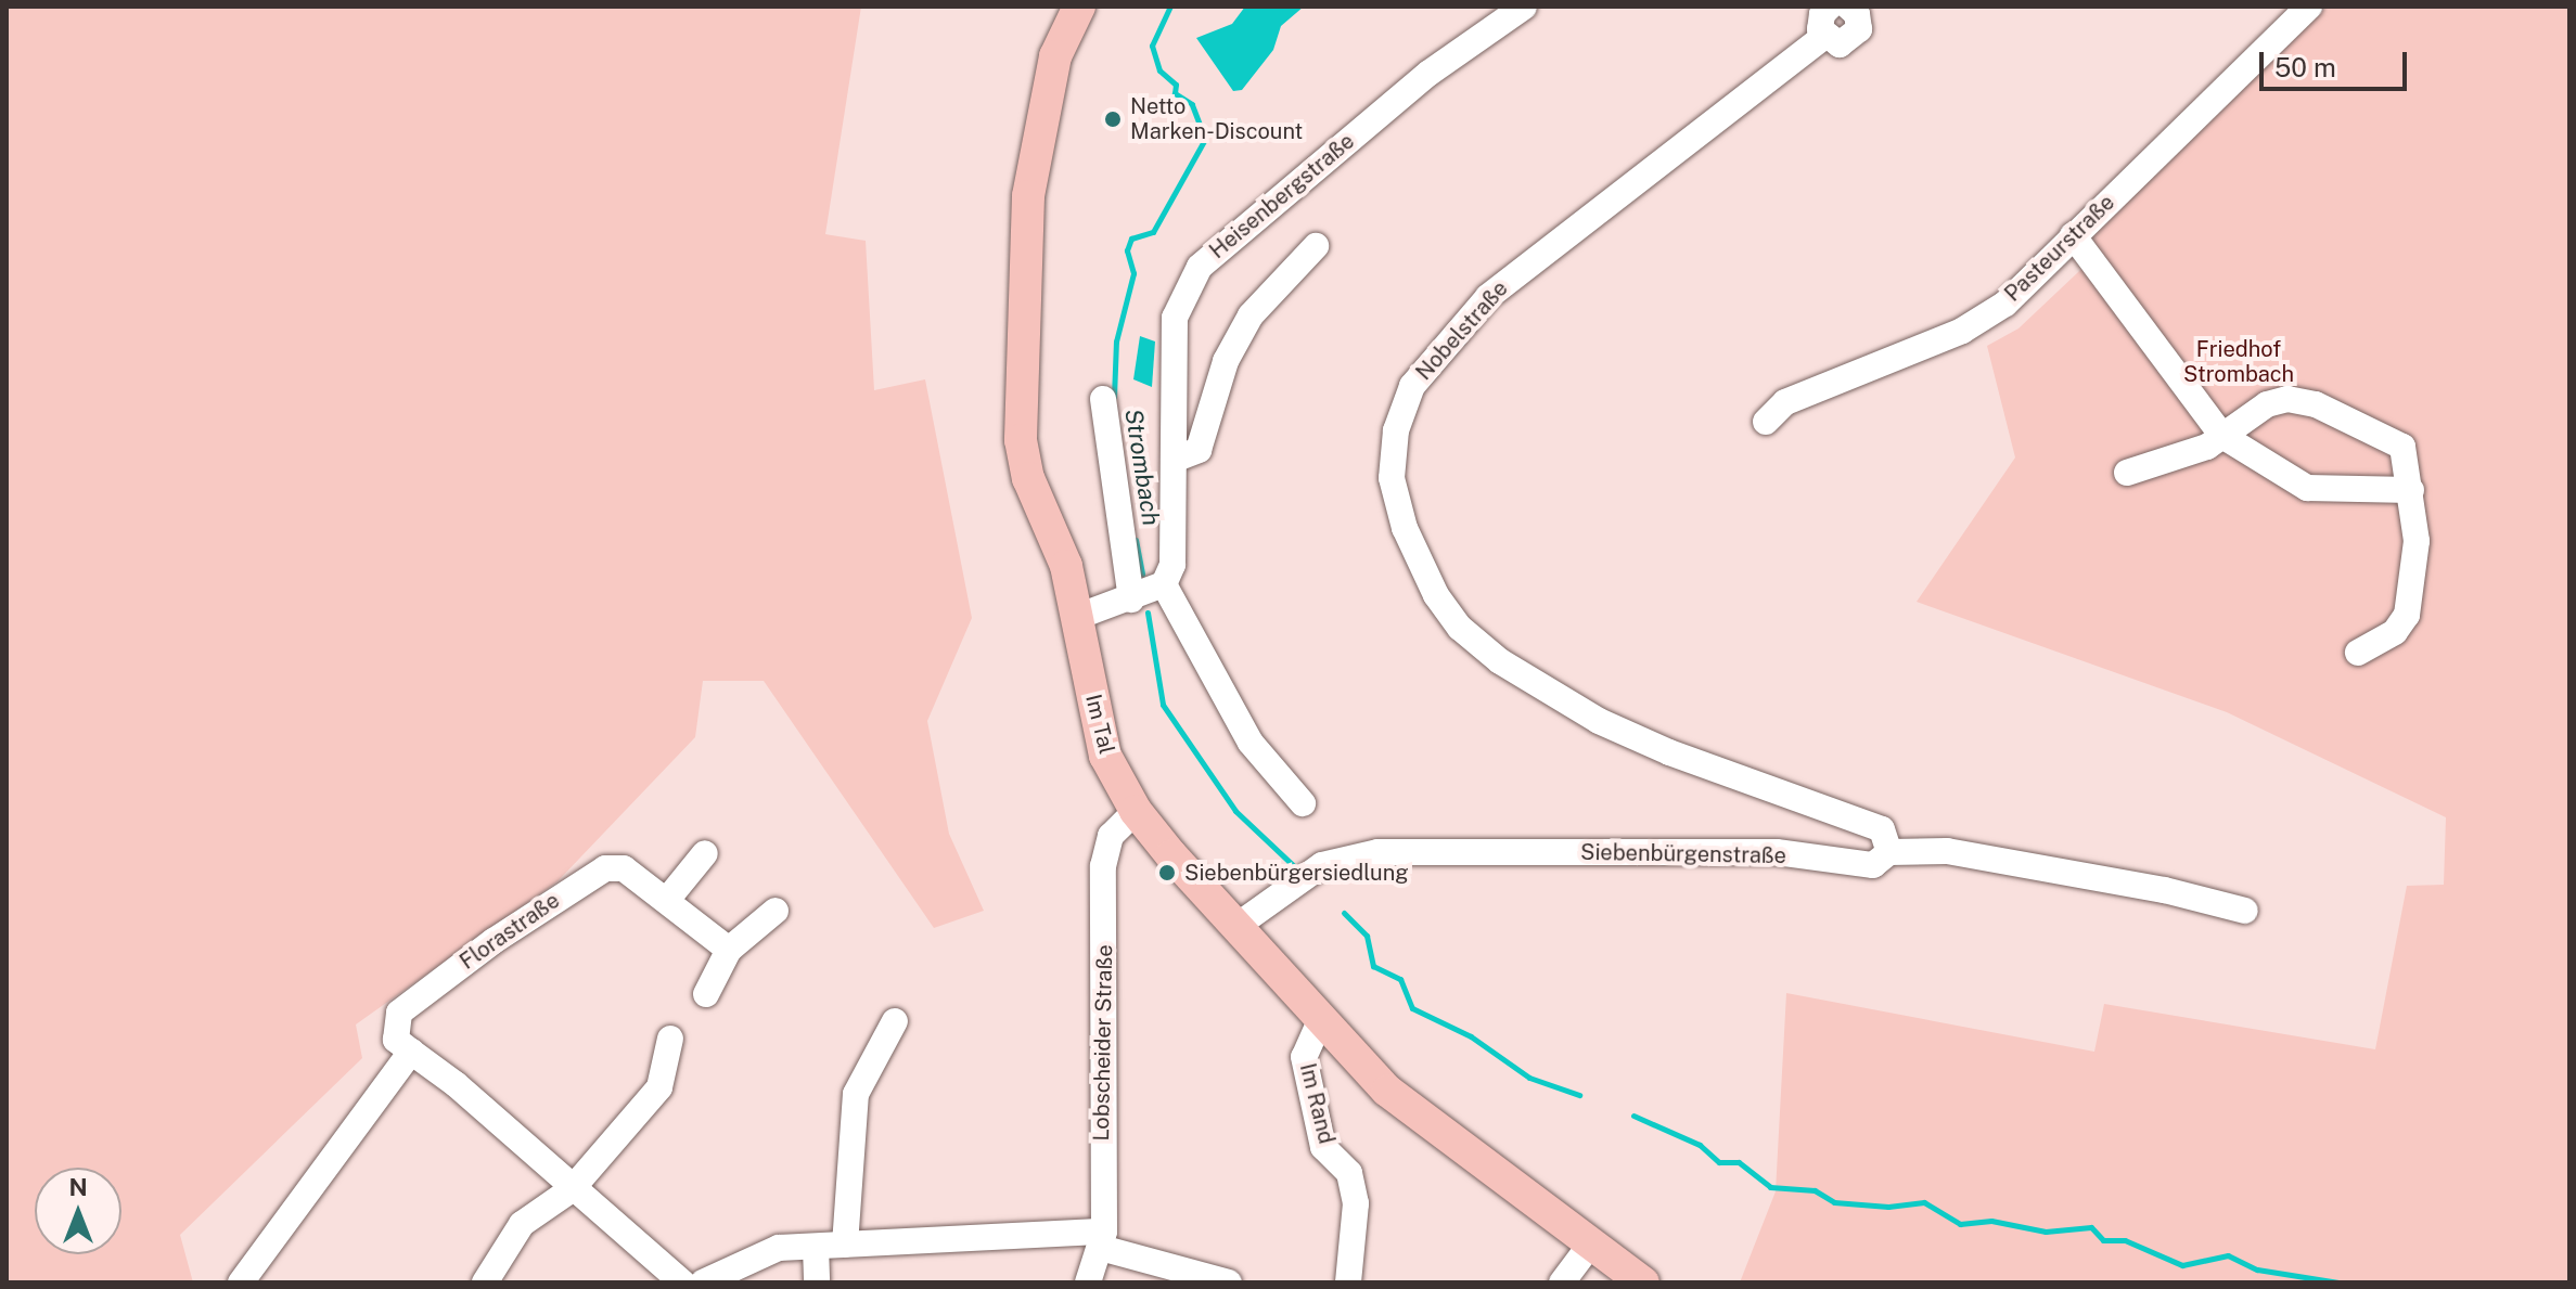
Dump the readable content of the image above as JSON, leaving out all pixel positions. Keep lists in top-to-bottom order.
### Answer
{
  "streets": {
    "main road": ["Im Tal"],
    "street": [
      "Heisenbergstraße",
      "Pasteurstraße",
      "Nobelstraße",
      "Siebenbürgenstraße",
      "Florastraße",
      "Lobscheider Straße",
      "Im Rand"
    ]
  },
  "crossings": [
    ["Nobelstraße", "Siebenbürgenstraße"],
    ["Im Tal", "Siebenbürgenstraße"],
    ["Im Tal", "Lobscheider Straße"],
    ["Im Tal", "Im Rand"]
  ],
  "water": ["Strombach"],
  "parks": ["Friedhof Strombach"],
  "places": ["Netto Marken-Discount", "Siebenbürgersiedlung"],
  "scale_bar": "50 m",
  "north": "top"
}
